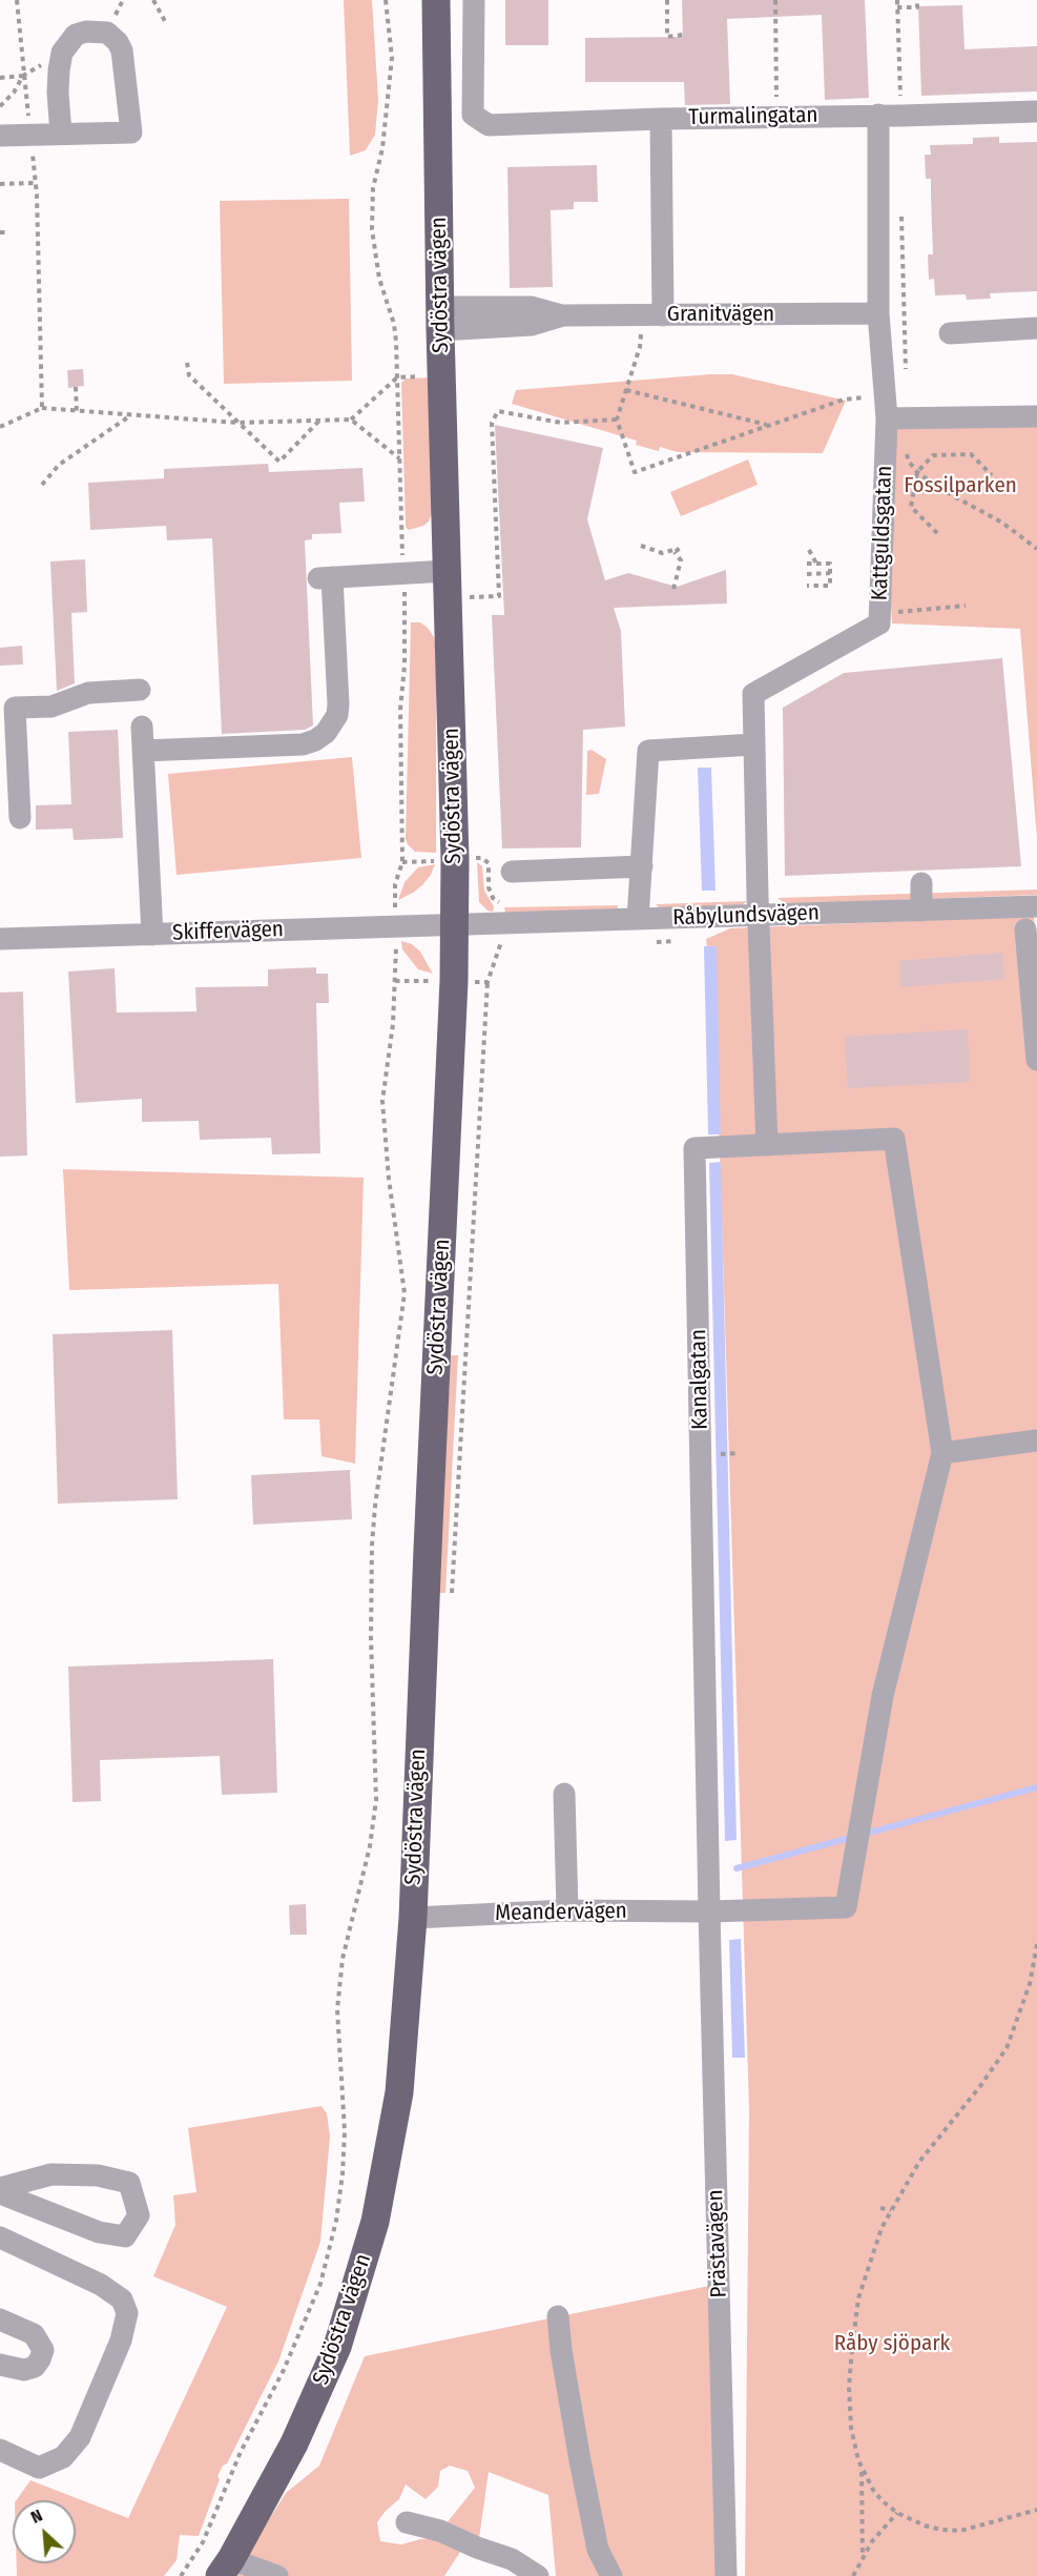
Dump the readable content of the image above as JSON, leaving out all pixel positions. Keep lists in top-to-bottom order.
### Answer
{
  "streets": {
    "main road": ["Sydöstra vägen"],
    "street": [
      "Turmalingatan",
      "Granitvägen",
      "Kattguldsgatan",
      "Råbylundsvägen",
      "Skiffervägen",
      "Kanalgatan",
      "Meandervägen",
      "Prästavägen"
    ]
  },
  "crossings": [
    ["Turmalingatan", "Kattguldsgatan"],
    ["Sydöstra vägen", "Granitvägen"],
    ["Sydöstra vägen", "Råbylundsvägen"],
    ["Sydöstra vägen", "Skiffervägen"],
    ["Sydöstra vägen", "Meandervägen"],
    ["Granitvägen", "Kattguldsgatan"],
    ["Kattguldsgatan", "Råbylundsvägen"],
    ["Råbylundsvägen", "Skiffervägen"],
    ["Kanalgatan", "Meandervägen"],
    ["Kanalgatan", "Prästavägen"],
    ["Meandervägen", "Prästavägen"]
  ],
  "parks": ["Fossilparken", "Råby sjöpark"],
  "north": "top left"
}
